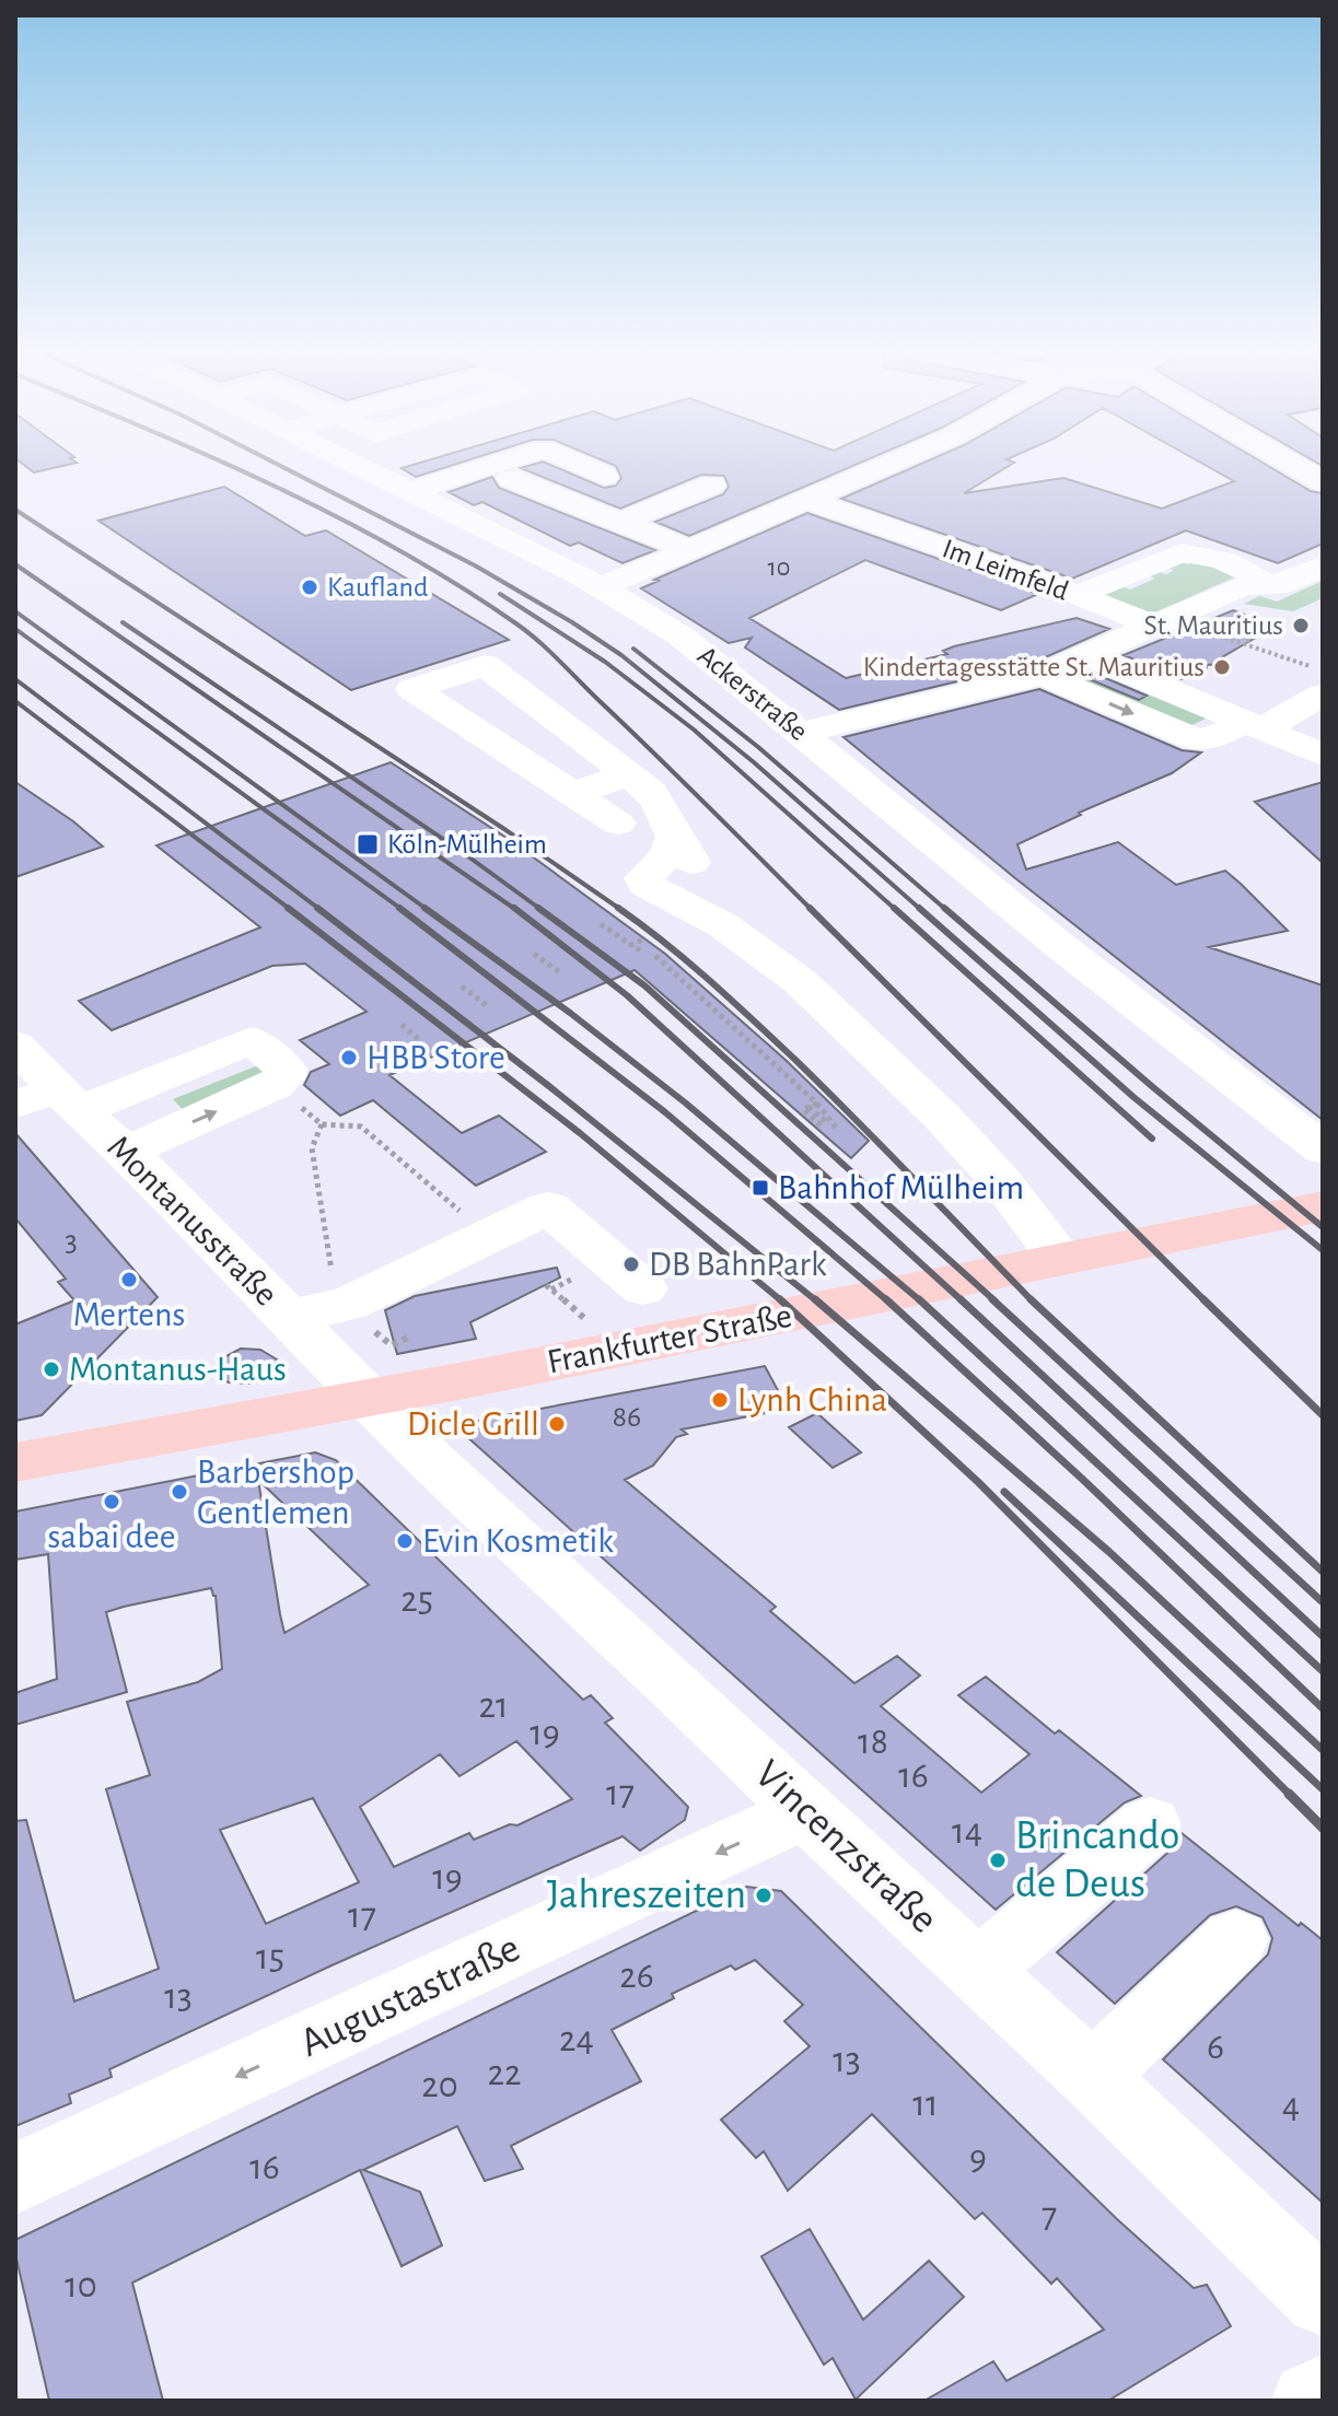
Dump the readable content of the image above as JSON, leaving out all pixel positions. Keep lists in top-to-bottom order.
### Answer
{
  "streets": {
    "main road": ["Frankfurter Straße"],
    "street": [
      "Im Leimfeld",
      "Ackerstraße",
      "Montanusstraße",
      "Vincenzstraße",
      "Augustastraße"
    ]
  },
  "crossings": [
    ["Montanusstraße", "Frankfurter Straße"],
    ["Montanusstraße", "Vincenzstraße"],
    ["Frankfurter Straße", "Vincenzstraße"],
    ["Vincenzstraße", "Augustastraße"]
  ],
  "one_way": ["Augustastraße"],
  "places": {
    "other": [
      "Kaufland",
      "St. Mauritius",
      "Kindertagesstätte St. Mauritius",
      "HBB Store",
      "DB BahnPark",
      "Mertens",
      "Montanus-Haus",
      "Lynh China",
      "Dicle Grill",
      "Barbershop Gentlemen",
      "sabai dee",
      "Evin Kosmetik",
      "Brincando de Deus",
      "Jahreszeiten"
    ],
    "transit": ["Köln-Mülheim", "Bahnhof Mülheim"]
  },
  "house_numbers": [
    "10",
    "3",
    "86",
    "25",
    "21",
    "19",
    "18",
    "16",
    "17",
    "14",
    "19",
    "17",
    "15",
    "26",
    "13",
    "24",
    "6",
    "13",
    "22",
    "20",
    "11",
    "4",
    "9",
    "16",
    "7",
    "10"
  ]
}
